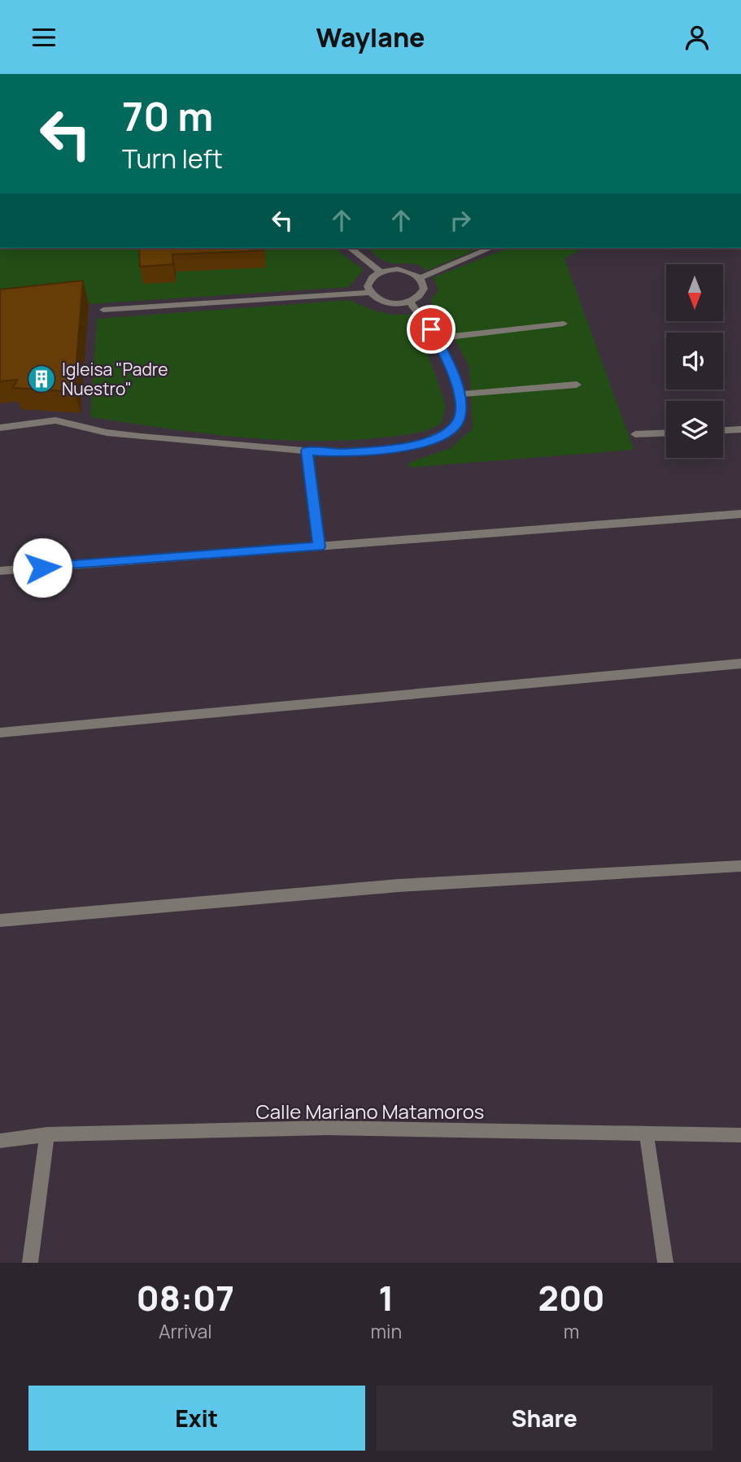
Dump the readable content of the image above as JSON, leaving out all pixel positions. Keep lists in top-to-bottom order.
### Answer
{
  "streets": {
    "street": ["Calle Mariano Matamoros"]
  },
  "places": {
    "building": ["Igleisa \"Padre Nuestro\""]
  },
  "north": "bottom",
  "page": {
    "header": "Waylane",
    "turn": ["70 m", "Turn left"],
    "eta": [
      "08:07",
      "Arrival",
      "1",
      "min",
      "200",
      "m"
    ],
    "buttons": ["Exit", "Share"]
  }
}
